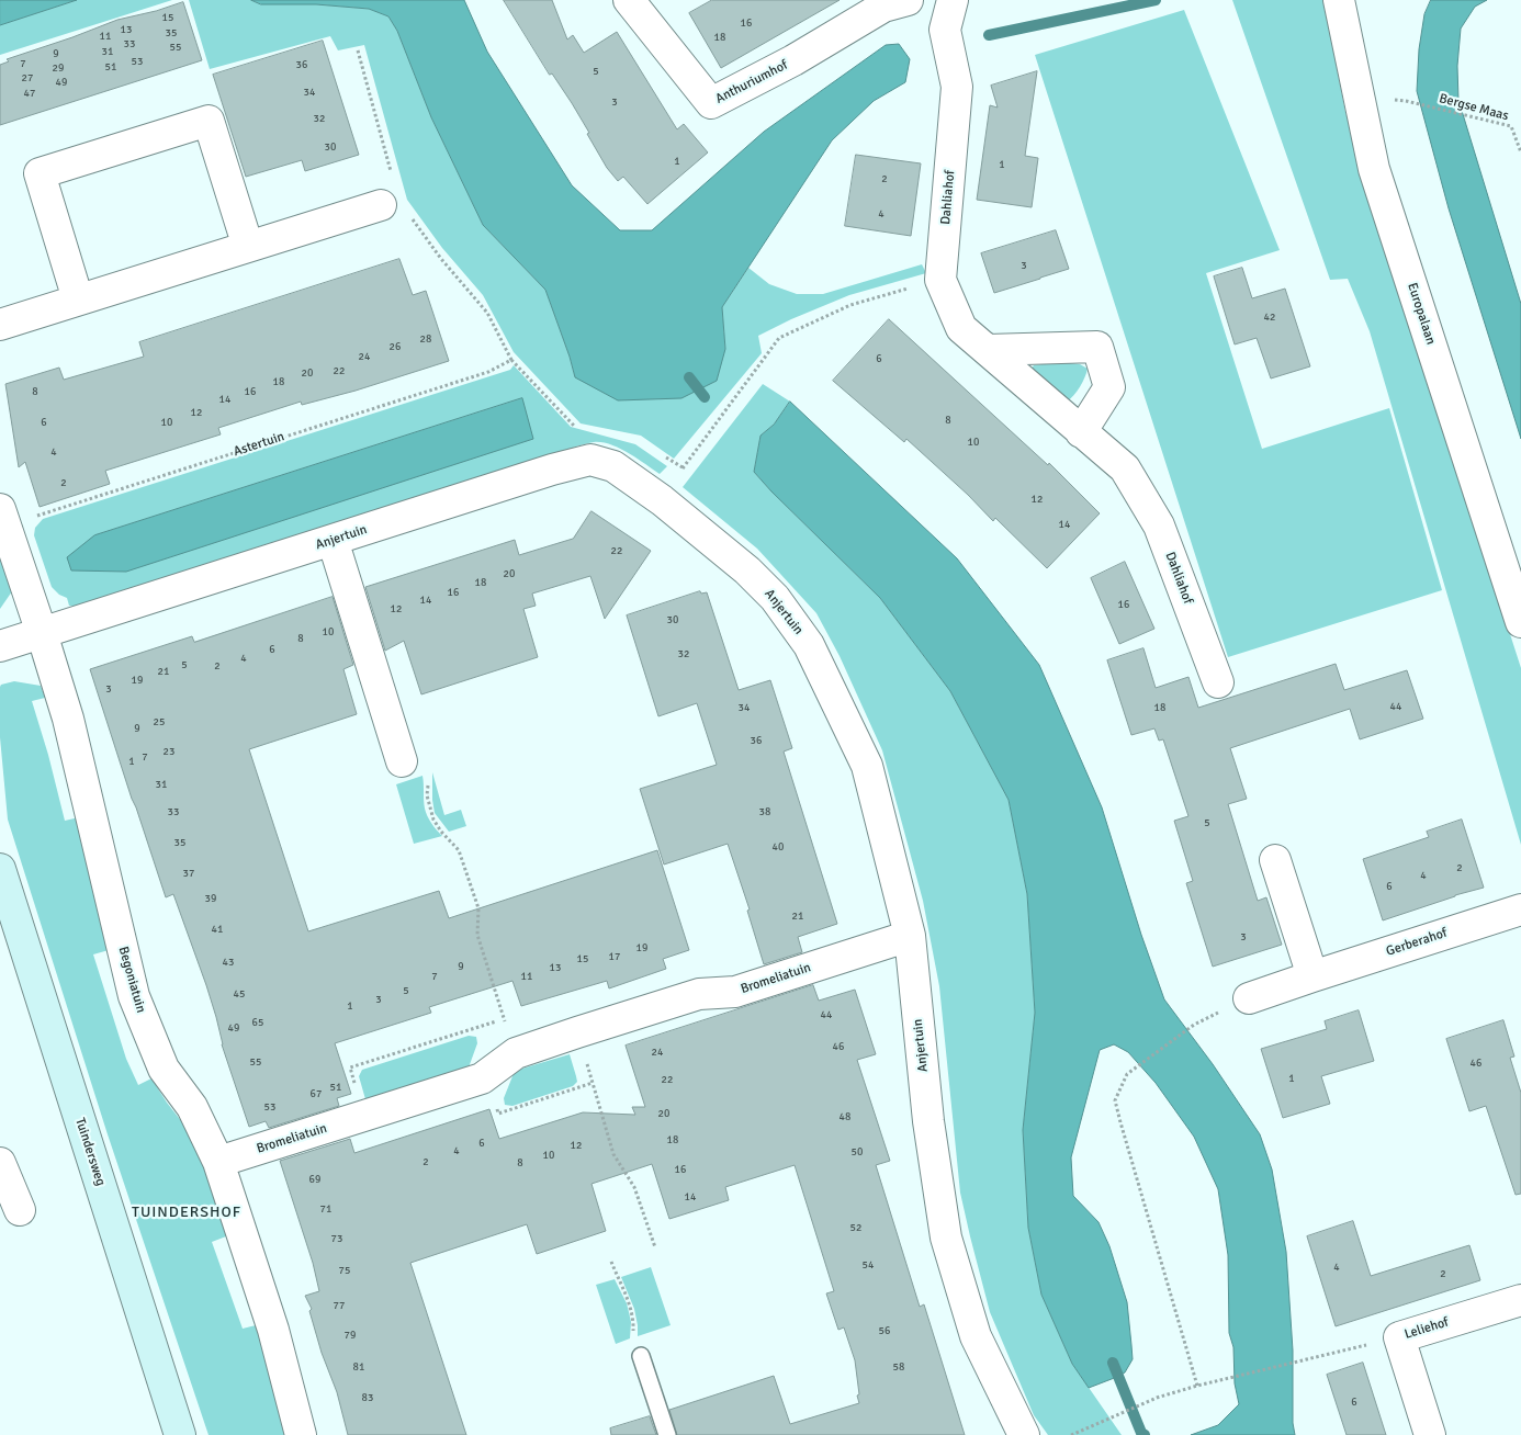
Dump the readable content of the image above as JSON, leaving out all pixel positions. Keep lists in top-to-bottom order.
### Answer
{
  "streets": {
    "main road": ["Tuindersweg"],
    "street": [
      "Anthuriumhof",
      "Dahliahof",
      "Europalaan",
      "Anjertuin",
      "Gerberahof",
      "Bromeliatuin",
      "Begoniatuin",
      "Leliehof"
    ],
    "path": ["Bergse Maas", "Astertuin"]
  },
  "crossings": [
    ["Astertuin", "Begoniatuin"],
    ["Anjertuin", "Bromeliatuin"],
    ["Anjertuin", "Begoniatuin"],
    ["Bromeliatuin", "Begoniatuin"]
  ],
  "districts": ["TUINDERSHOF"],
  "house_numbers": [
    "15",
    "16",
    "13",
    "35",
    "11",
    "18",
    "33",
    "55",
    "31",
    "9",
    "53",
    "7",
    "36",
    "51",
    "29",
    "5",
    "27",
    "49",
    "34",
    "47",
    "3",
    "32",
    "30",
    "1",
    "1",
    "2",
    "4",
    "3",
    "42",
    "28",
    "26",
    "24",
    "6",
    "22",
    "20",
    "18",
    "8",
    "16",
    "14",
    "12",
    "8",
    "6",
    "10",
    "10",
    "4",
    "2",
    "12",
    "14",
    "22",
    "20",
    "18",
    "16",
    "14",
    "16",
    "12",
    "30",
    "10",
    "8",
    "6",
    "32",
    "4",
    "5",
    "2",
    "21",
    "19",
    "3",
    "44",
    "34",
    "18",
    "25",
    "9",
    "36",
    "23",
    "7",
    "1",
    "31",
    "33",
    "38",
    "5",
    "35",
    "40",
    "2",
    "37",
    "4",
    "6",
    "39",
    "21",
    "41",
    "3",
    "19",
    "17",
    "15",
    "43",
    "9",
    "13",
    "7",
    "11",
    "5",
    "45",
    "3",
    "1",
    "44",
    "65",
    "49",
    "46",
    "24",
    "55",
    "46",
    "1",
    "22",
    "51",
    "67",
    "53",
    "20",
    "48",
    "18",
    "6",
    "12",
    "4",
    "50",
    "10",
    "2",
    "8",
    "16",
    "69",
    "14",
    "71",
    "52",
    "73",
    "54",
    "4",
    "75",
    "2",
    "77",
    "56",
    "79",
    "81",
    "58",
    "83",
    "6"
  ]
}
